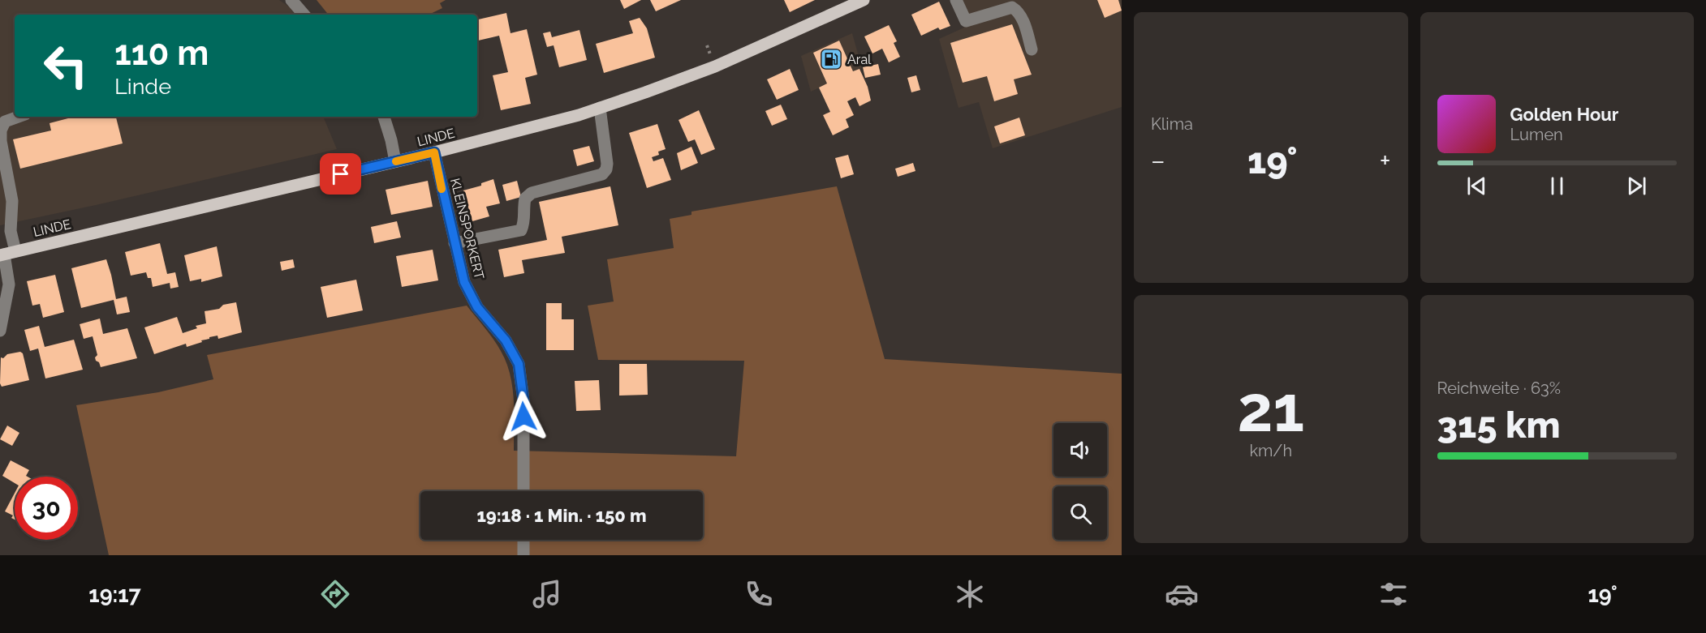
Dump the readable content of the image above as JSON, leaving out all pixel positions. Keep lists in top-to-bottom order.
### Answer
{
  "streets": {
    "main road": ["LINDE"],
    "street": ["KLEINSPORKERT"]
  },
  "crossings": [
    ["LINDE", "KLEINSPORKERT"]
  ],
  "places": {
    "fuel station": ["Aral"]
  },
  "page": {
    "tile": [
      "Klima",
      ["21", "km/h"],
      ["Reichweite · 63%", "315 km"]
    ],
    "turn": ["110 m", "Linde"],
    "song": ["Golden Hour", "Lumen"],
    "heat": ["−", "19°", "+"],
    "limit": "30",
    "trip": "19:18 · 1 Min. · 150 m",
    "tabs": ["19:17", "19°"]
  }
}
